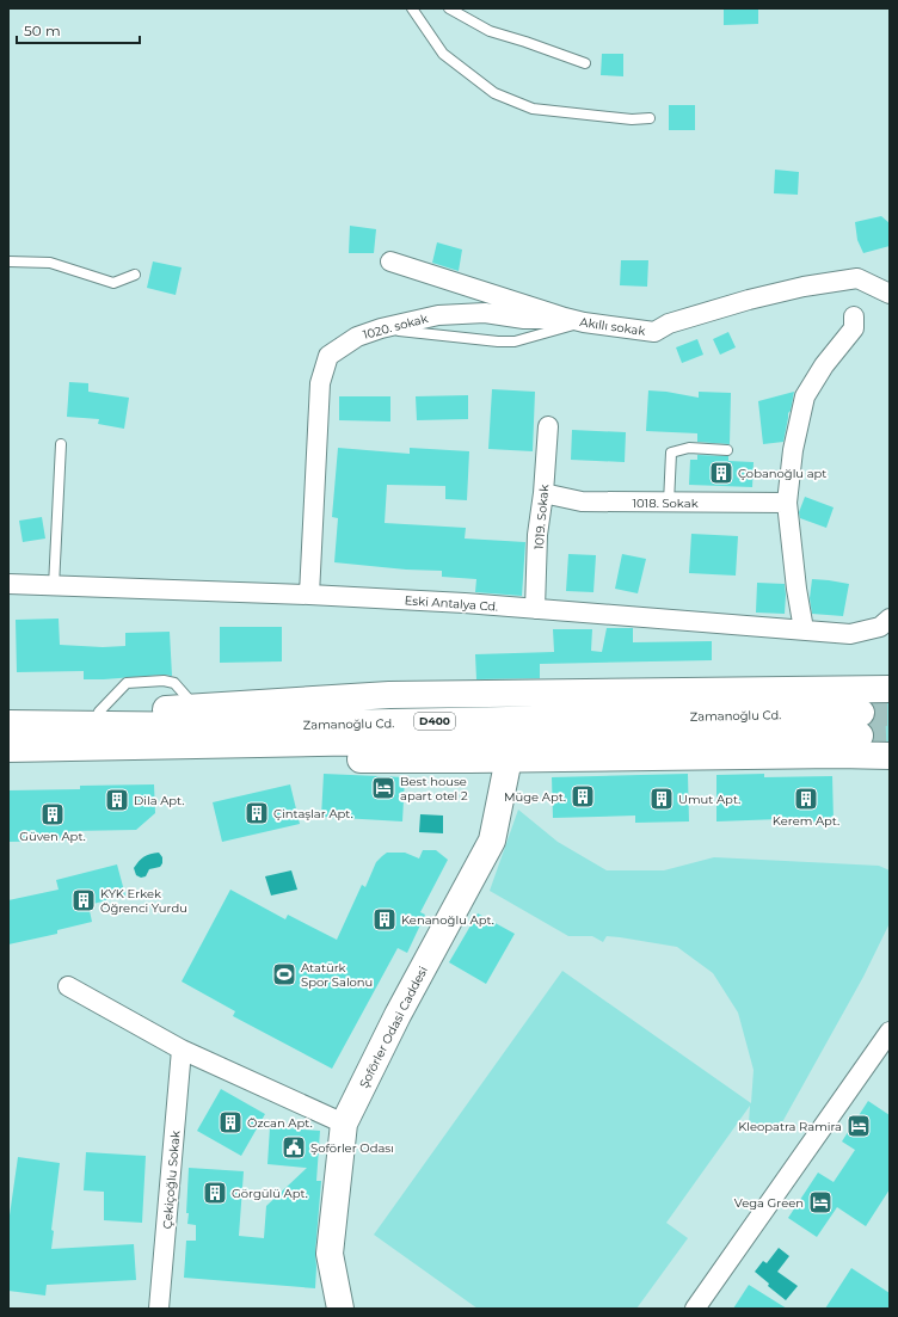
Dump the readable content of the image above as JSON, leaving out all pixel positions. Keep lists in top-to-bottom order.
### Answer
{
  "streets": {
    "main road": ["Zamanoğlu Cd.", "D400", "Şoförler Odasi Caddesi"],
    "street": [
      "1020. sokak",
      "Akıllı sokak",
      "1018. Sokak",
      "1019. Sokak",
      "Eski Antalya Cd.",
      "Çekiçoğlu Sokak"
    ]
  },
  "crossings": [
    ["1020. sokak", "Akıllı sokak"],
    ["1020. sokak", "Eski Antalya Cd."],
    ["1018. Sokak", "1019. Sokak"],
    ["1019. Sokak", "Eski Antalya Cd."]
  ],
  "places": {
    "building": [
      "Çobanoğlu apt",
      "Müge Apt.",
      "Umut Apt.",
      "Kerem Apt.",
      "Dila Apt.",
      "Çintaşlar Apt.",
      "Güven Apt.",
      "KYK Erkek Öğrenci Yurdu",
      "Kenanoğlu Apt.",
      "Özcan Apt.",
      "Görgülü Apt."
    ],
    "hotel": ["Best house apart otel 2", "Kleopatra Ramira", "Vega Green"],
    "sports": ["Atatürk Spor Salonu"],
    "public building": ["Şoförler Odası"]
  },
  "scale_bar": "50 m"
}
